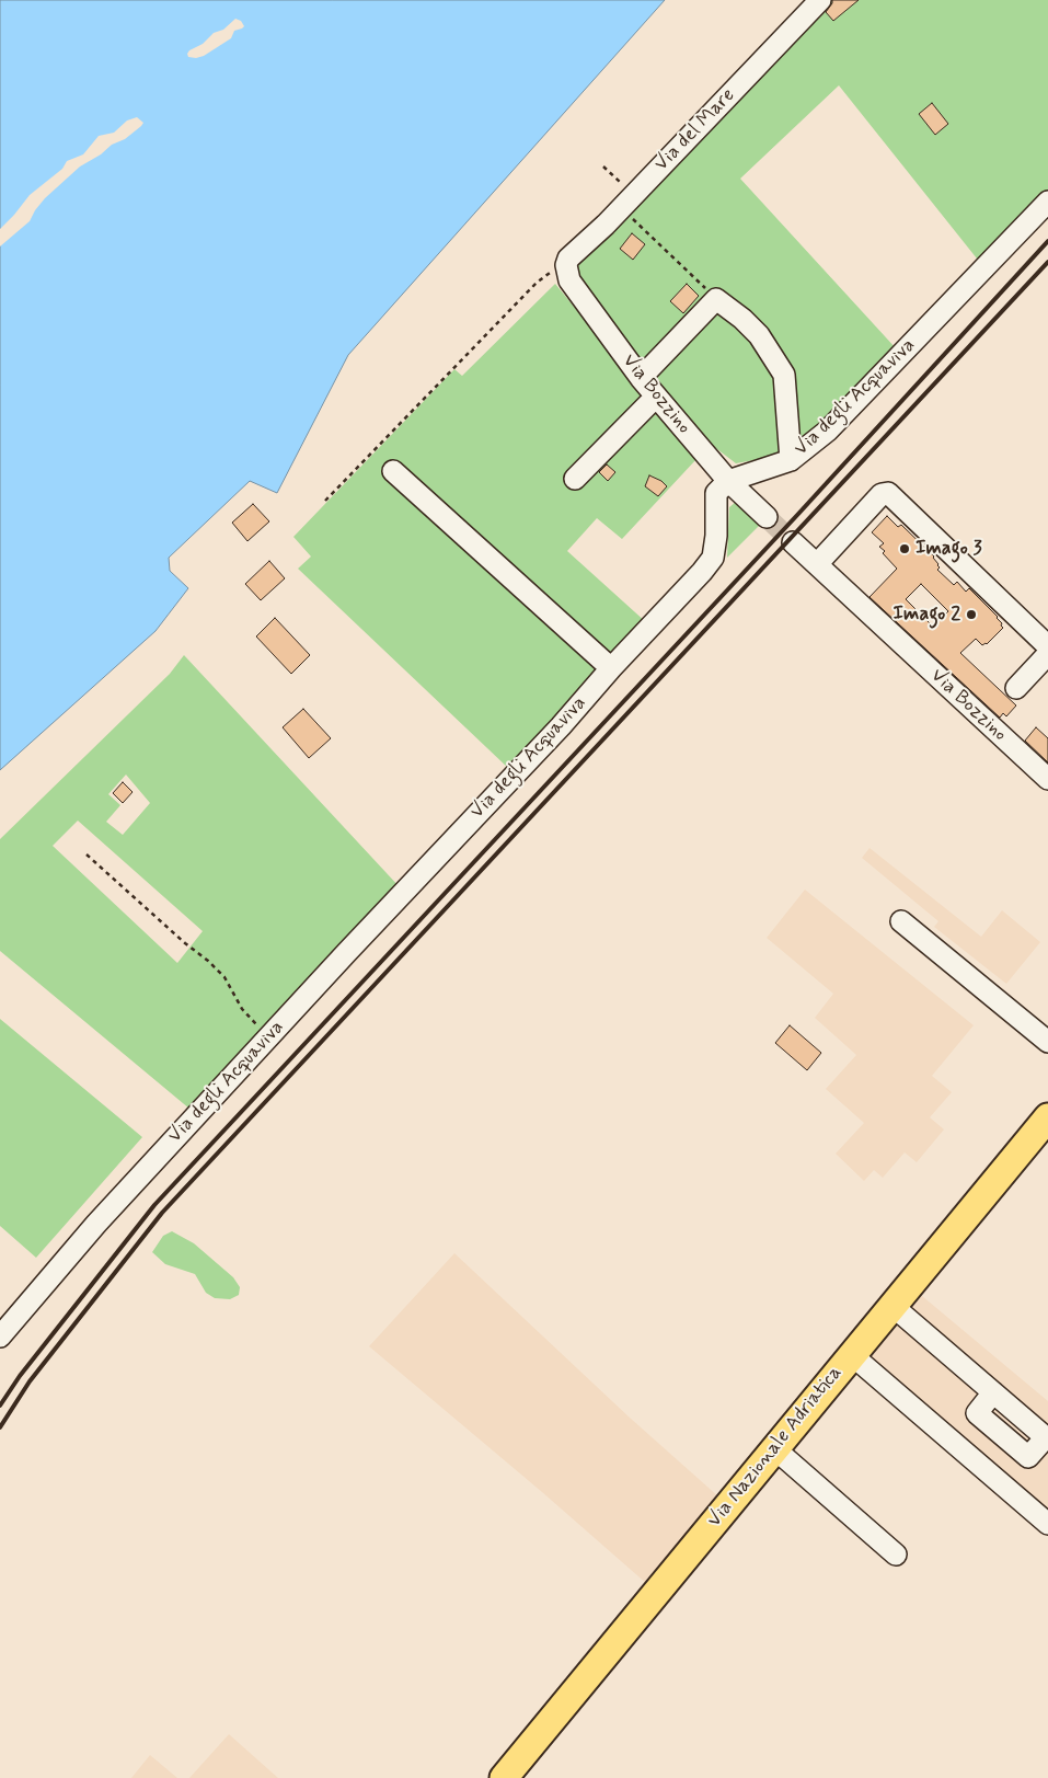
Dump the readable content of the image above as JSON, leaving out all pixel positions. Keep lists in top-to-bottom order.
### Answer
{
  "streets": {
    "main road": ["Via Nazionale Adriatica"],
    "street": ["Via del Mare", "Via Bozzino", "Via degli Acquaviva"]
  },
  "crossings": [
    ["Via del Mare", "Via Bozzino"],
    ["Via Bozzino", "Via degli Acquaviva"]
  ],
  "places": ["Imago 3", "Imago 2"]
}
